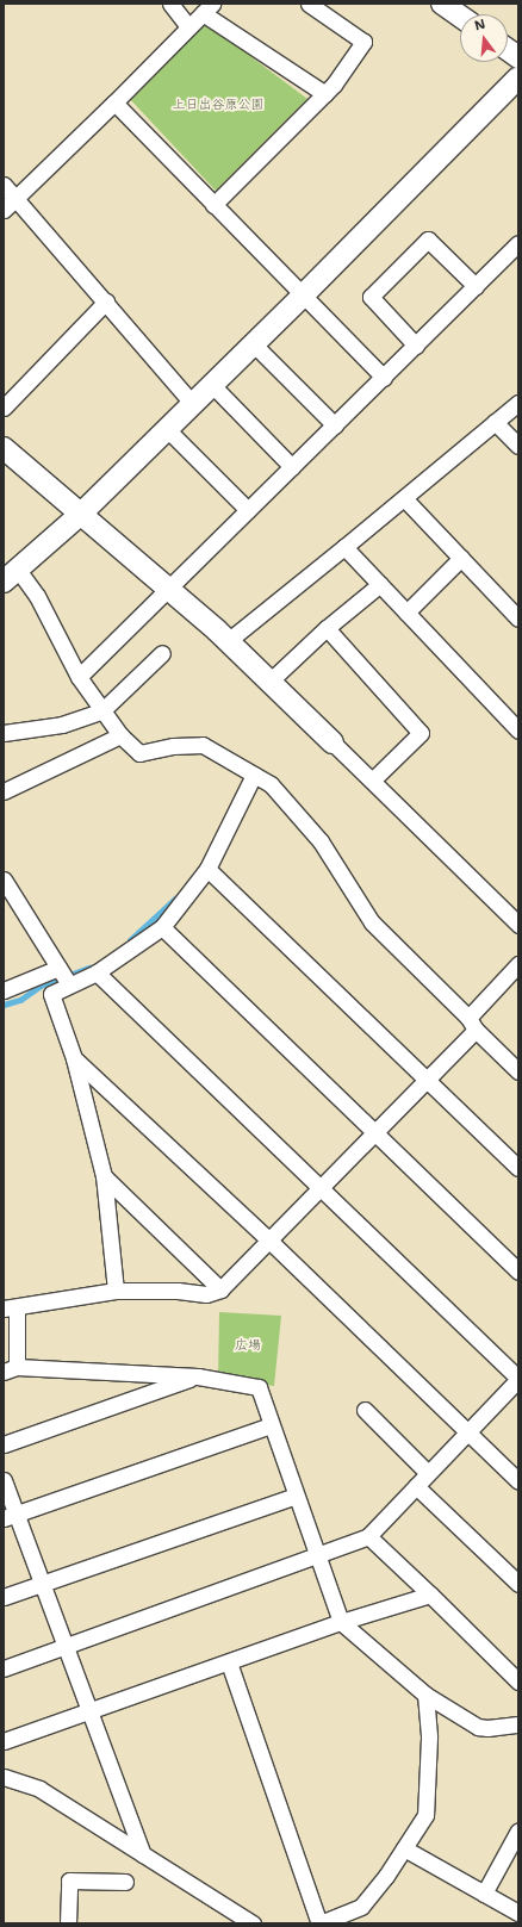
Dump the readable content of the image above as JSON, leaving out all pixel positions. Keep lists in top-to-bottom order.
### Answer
{
  "parks": ["上日出谷原公園", "広場"],
  "north": "top"
}
